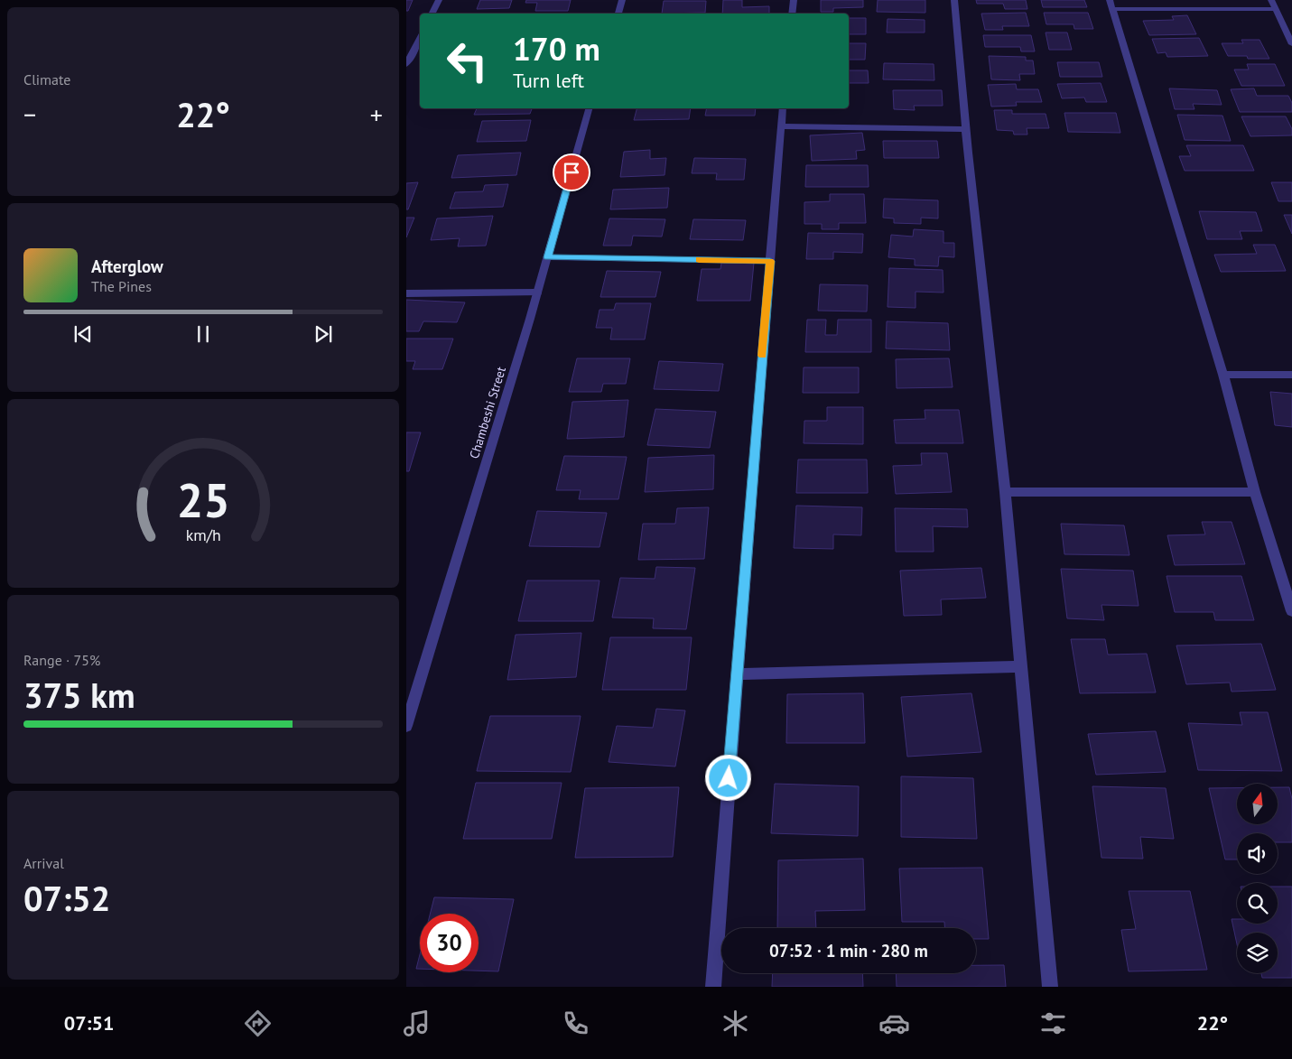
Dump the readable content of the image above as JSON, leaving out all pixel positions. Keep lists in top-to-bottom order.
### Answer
{
  "streets": {
    "street": ["Chambeshi Street"]
  },
  "north": "top",
  "page": {
    "tile": [
      "Climate",
      ["Range · 75%", "375 km"],
      ["Arrival", "07:52"]
    ],
    "turn": ["170 m", "Turn left"],
    "heat": ["−", "22°", "+"],
    "song": ["Afterglow", "The Pines"],
    "limit": "30",
    "trip": "07:52 · 1 min · 280 m",
    "tabs": ["07:51", "22°"],
    "gauge": ["25", "km/h"]
  }
}
